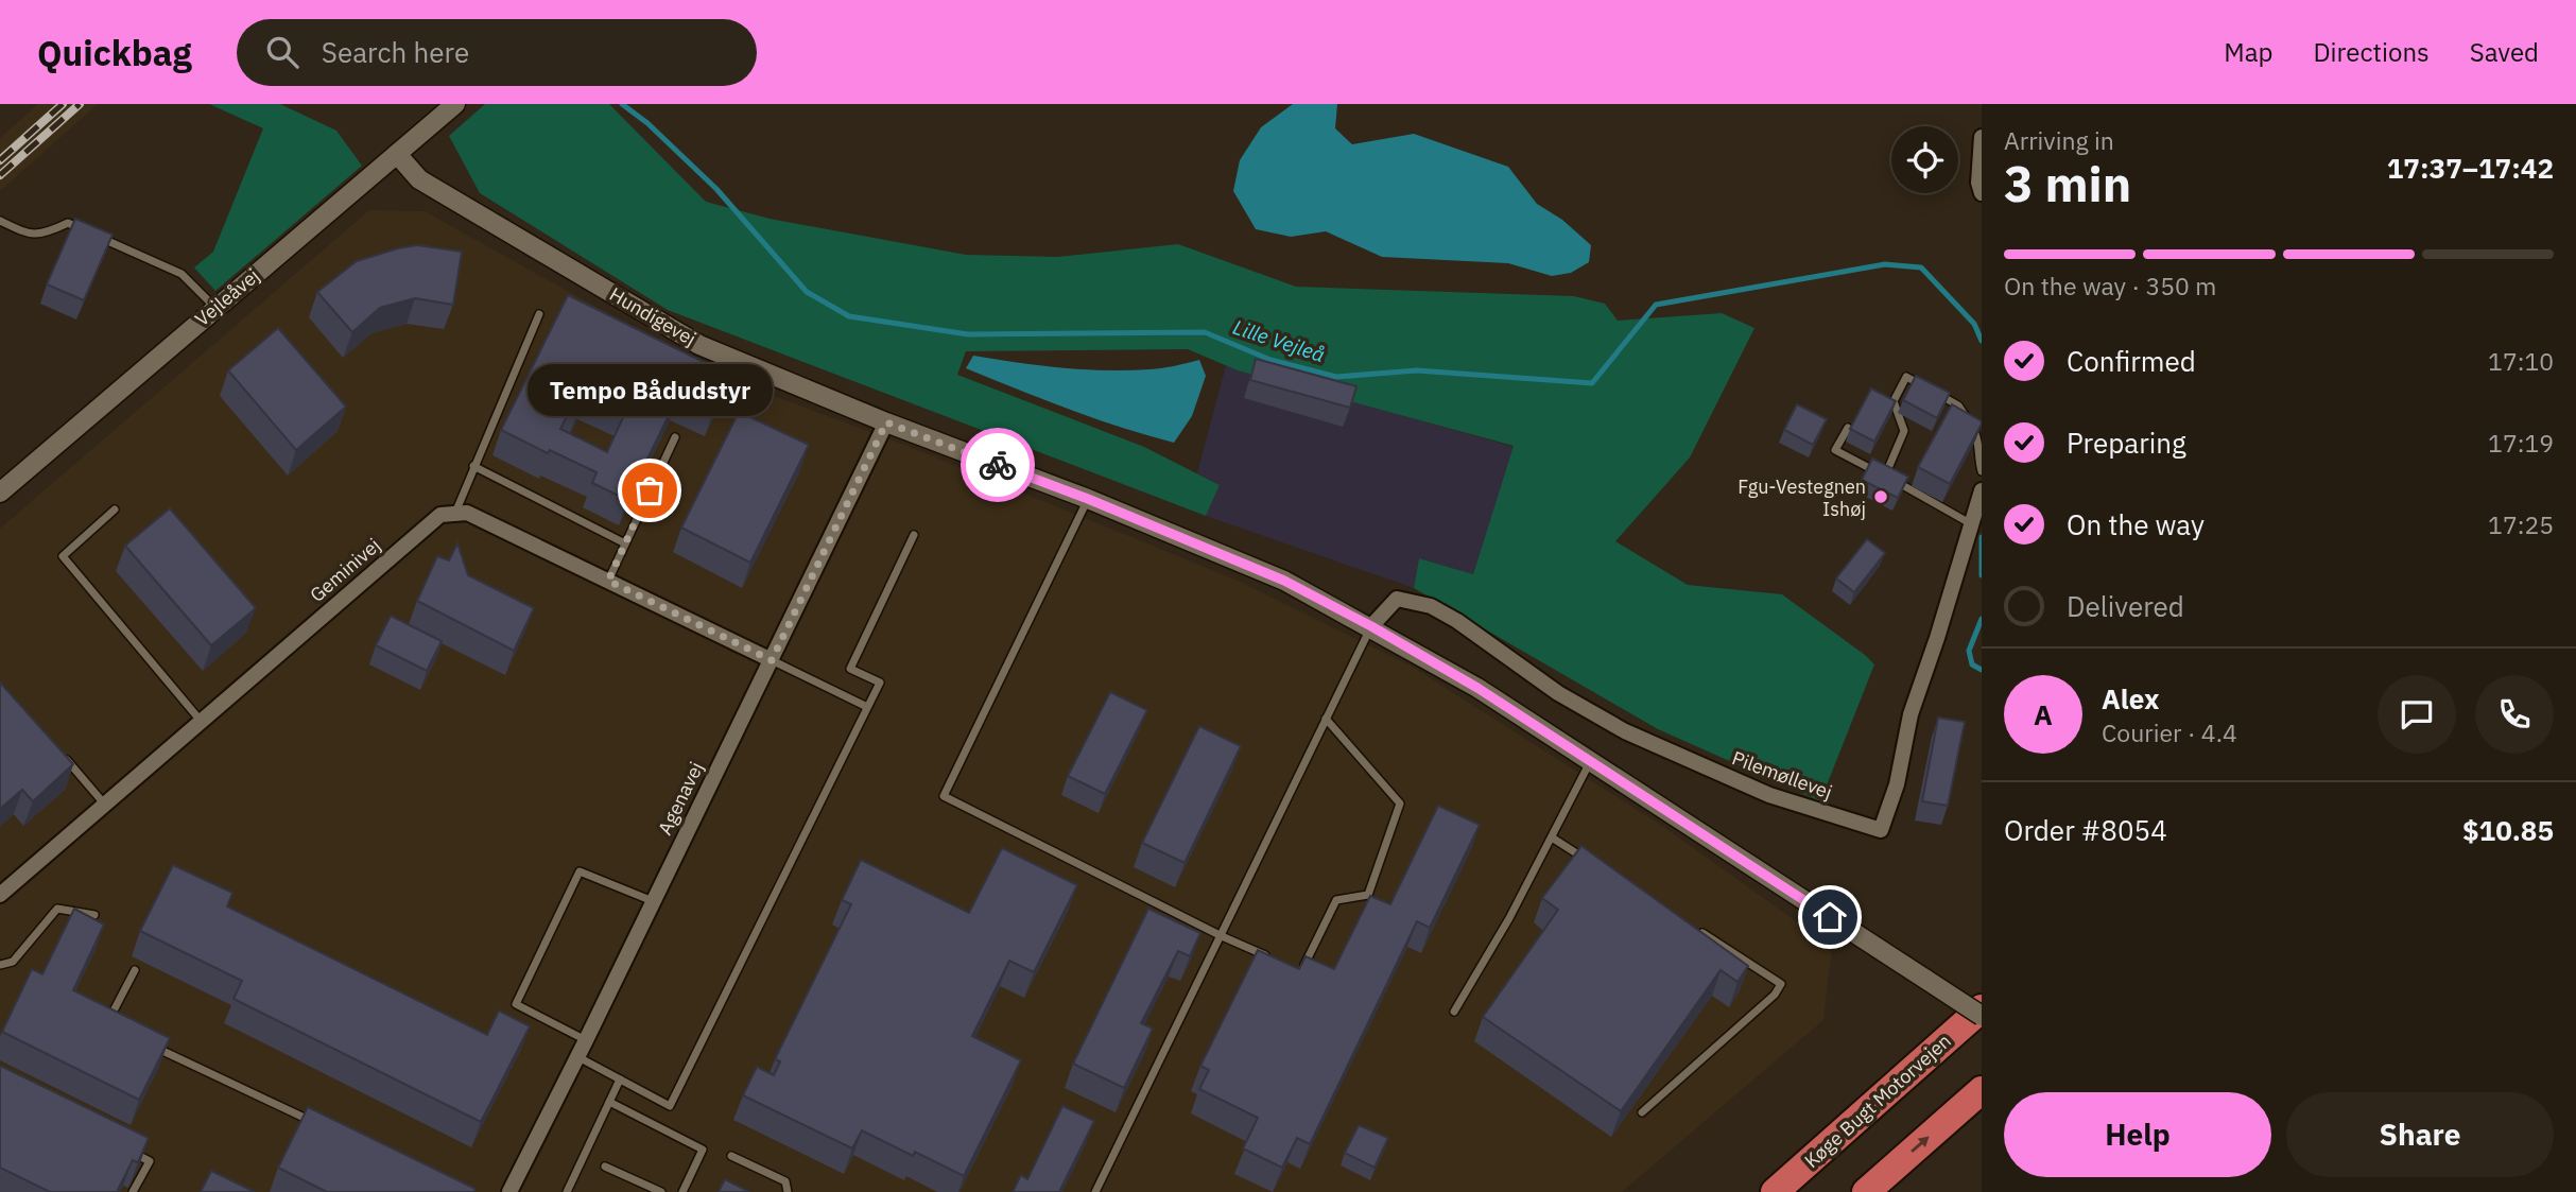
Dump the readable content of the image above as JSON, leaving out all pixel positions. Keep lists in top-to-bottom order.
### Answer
{
  "streets": {
    "highway": ["Køge Bugt Motorvejen"],
    "street": [
      "Vejleåvej",
      "Hundigevej",
      "Geminivej",
      "Pilemøllevej",
      "Agenavej"
    ]
  },
  "crossings": [
    ["Vejleåvej", "Hundigevej"],
    ["Hundigevej", "Pilemøllevej"],
    ["Hundigevej", "Agenavej"]
  ],
  "water": ["Lille Vejleå"],
  "places": ["Tempo Bådudstyr", "Fgu-Vestegnen Ishøj"],
  "page": {
    "header": "Quickbag",
    "search": "Search here",
    "nav": ["Map", "Directions", "Saved"],
    "heading": ["3 min", "Arriving in", "17:37–17:42"],
    "panel": [
      "Alex",
      "Courier · 4.4",
      "Order #8054",
      "$10.85"
    ],
    "bar": "On the way · 350 m",
    "list": [
      ["Confirmed", "17:10"],
      ["Preparing", "17:19"],
      ["On the way", "17:25"],
      "Delivered"
    ],
    "bubble": "Tempo Bådudstyr",
    "round": "A",
    "buttons": ["Help", "Share"]
  }
}
